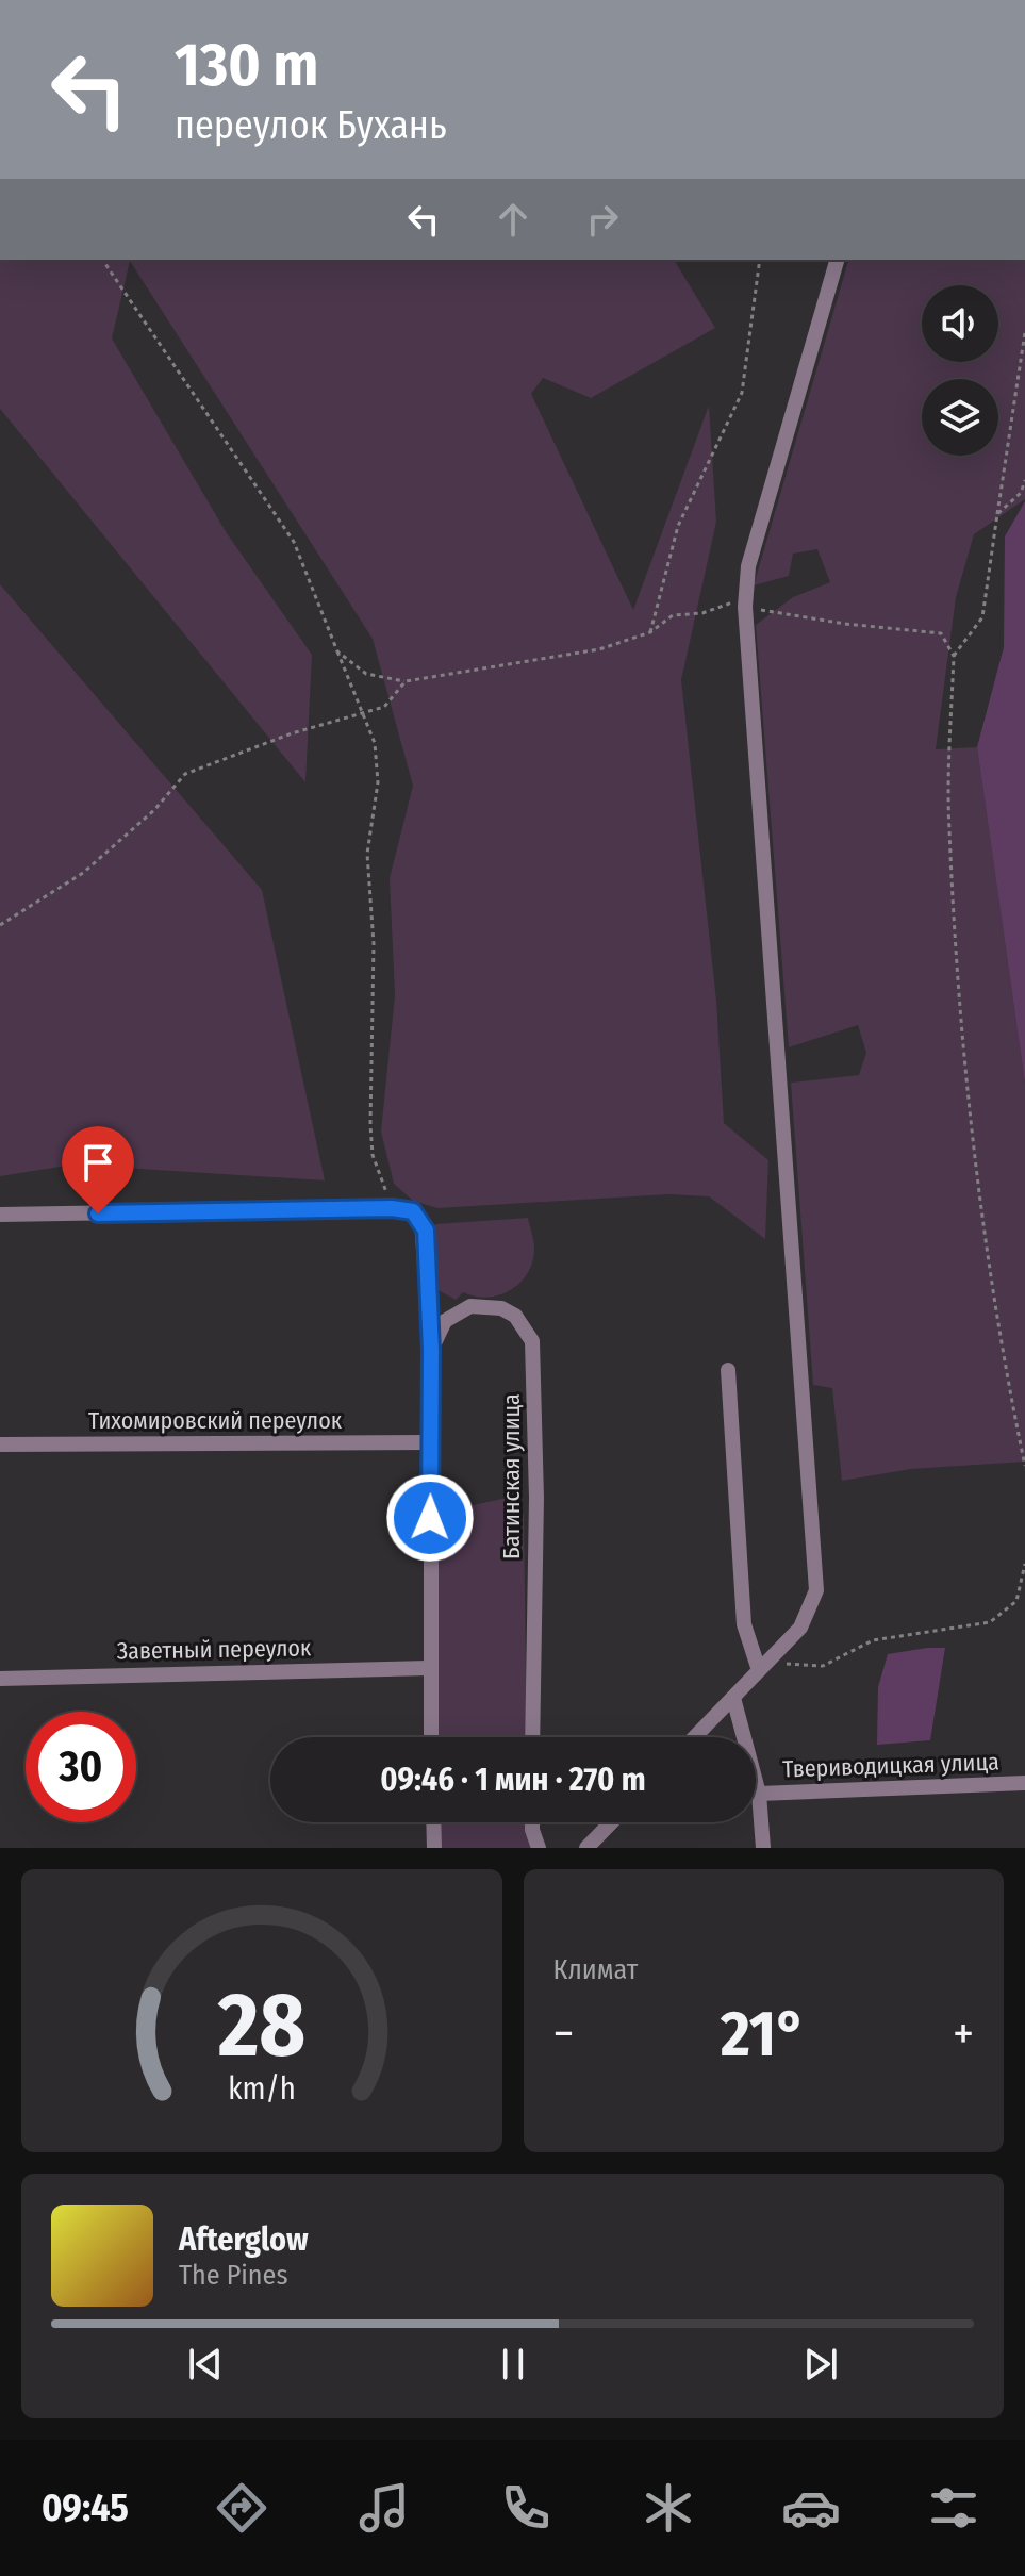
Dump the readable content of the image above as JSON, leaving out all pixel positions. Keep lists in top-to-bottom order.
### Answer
{
  "streets": {
    "street": [
      "Тихомировский переулок",
      "Батинская улица",
      "Заветный переулок",
      "Твериводицкая улица"
    ]
  },
  "page": {
    "turn": ["130 m", "переулок Бухань"],
    "limit": "30",
    "trip": "09:46 · 1 мин · 270 m",
    "tile": "Климат",
    "heat": ["−", "21°", "+"],
    "song": ["Afterglow", "The Pines"],
    "tabs": "09:45",
    "gauge": ["28", "km/h"]
  }
}
